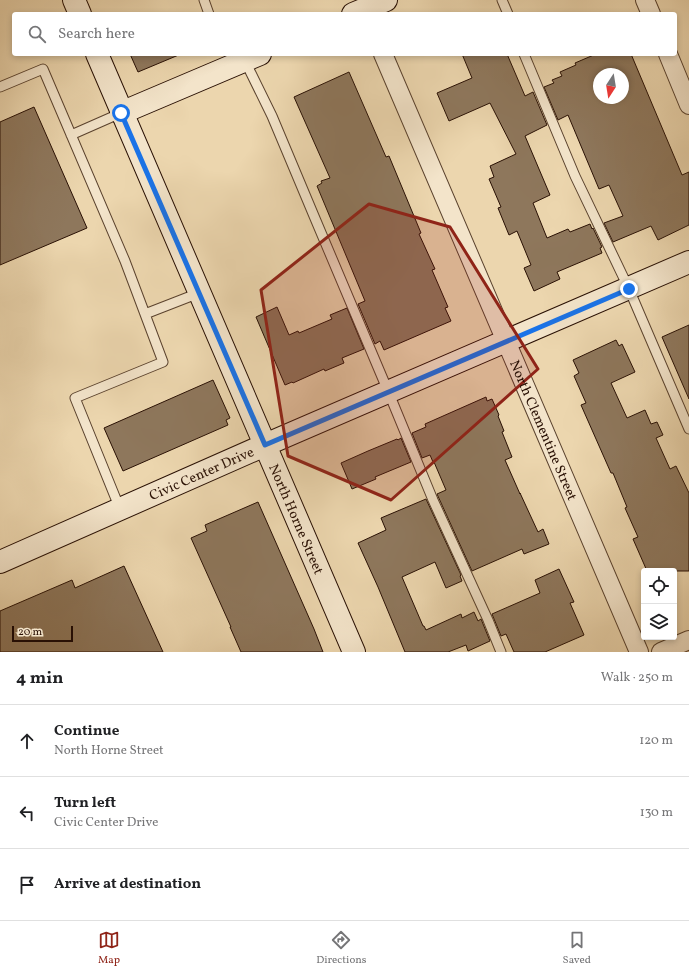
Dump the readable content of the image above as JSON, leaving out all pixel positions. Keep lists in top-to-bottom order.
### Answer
{
  "streets": {
    "street": ["North Clementine Street", "Civic Center Drive", "North Horne Street"]
  },
  "crossings": [
    ["North Clementine Street", "Civic Center Drive"],
    ["Civic Center Drive", "North Horne Street"]
  ],
  "scale_bar": "20 m",
  "north": "bottom",
  "page": {
    "search": "Search here",
    "scale": "20 m",
    "heading": ["4 min", "Walk · 250 m"],
    "list": [
      ["Continue", "North Horne Street", "120 m"],
      ["Turn left", "Civic Center Drive", "130 m"],
      "Arrive at destination"
    ],
    "nav": ["Map", "Directions", "Saved"]
  }
}
